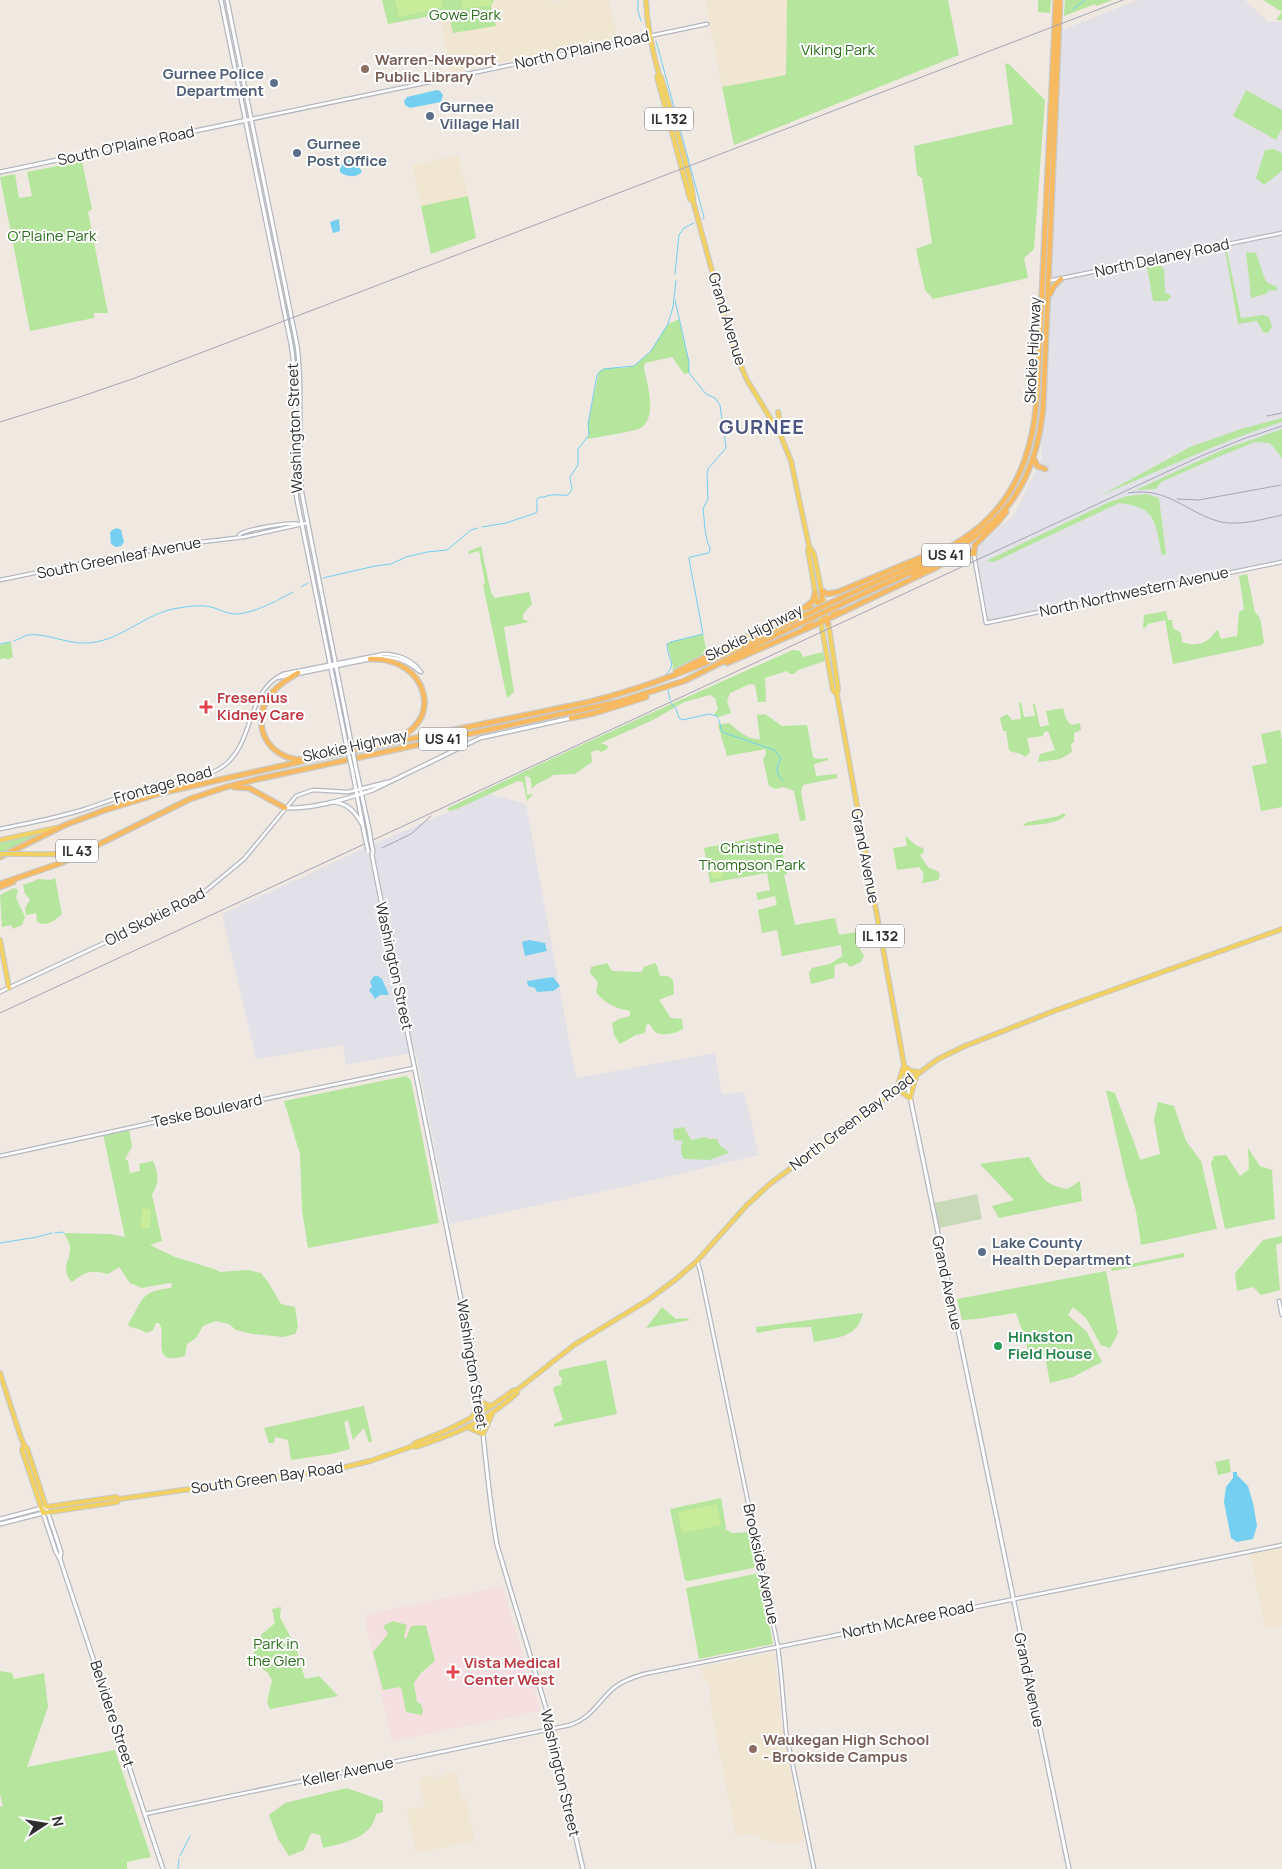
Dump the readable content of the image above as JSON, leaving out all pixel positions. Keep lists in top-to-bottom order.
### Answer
{
  "streets": {
    "highway": ["Skokie Highway", "US 41"],
    "main road": [
      "IL 132",
      "South O'Plaine Road",
      "Grand Avenue",
      "Washington Street",
      "IL 43",
      "North Green Bay Road",
      "South Green Bay Road",
      "Belvidere Street"
    ],
    "street": [
      "North O'Plaine Road",
      "North Delaney Road",
      "South Greenleaf Avenue",
      "North Northwestern Avenue",
      "Frontage Road",
      "Old Skokie Road",
      "Teske Boulevard",
      "Brookside Avenue",
      "North McAree Road",
      "Keller Avenue"
    ]
  },
  "crossings": [
    ["North O'Plaine Road", "South O'Plaine Road"],
    ["North O'Plaine Road", "Grand Avenue"],
    ["North O'Plaine Road", "Washington Street"],
    ["South O'Plaine Road", "Washington Street"],
    ["North Delaney Road", "Skokie Highway"],
    ["Grand Avenue", "North Green Bay Road"],
    ["Grand Avenue", "North McAree Road"],
    ["Skokie Highway", "IL 43"],
    ["Washington Street", "South Greenleaf Avenue"],
    ["Washington Street", "Frontage Road"],
    ["Washington Street", "Old Skokie Road"],
    ["Washington Street", "Teske Boulevard"],
    ["Washington Street", "North Green Bay Road"],
    ["Washington Street", "South Green Bay Road"],
    ["Washington Street", "North McAree Road"],
    ["Washington Street", "Keller Avenue"],
    ["North Green Bay Road", "South Green Bay Road"],
    ["North Green Bay Road", "Brookside Avenue"],
    ["South Green Bay Road", "Belvidere Street"],
    ["Brookside Avenue", "North McAree Road"],
    ["North McAree Road", "Keller Avenue"],
    ["Belvidere Street", "Keller Avenue"]
  ],
  "districts": ["GURNEE"],
  "parks": [
    "Gowe Park",
    "Viking Park",
    "O'Plaine Park",
    "Christine Thompson Park",
    "Park in the Glen"
  ],
  "places": {
    "other": [
      "Warren-Newport Public Library",
      "Gurnee Police Department",
      "Gurnee Village Hall",
      "Gurnee Post Office",
      "Lake County Health Department",
      "Hinkston Field House",
      "Waukegan High School - Brookside Campus"
    ],
    "health": ["Fresenius Kidney Care", "Vista Medical Center West"]
  },
  "north": "right"
}
